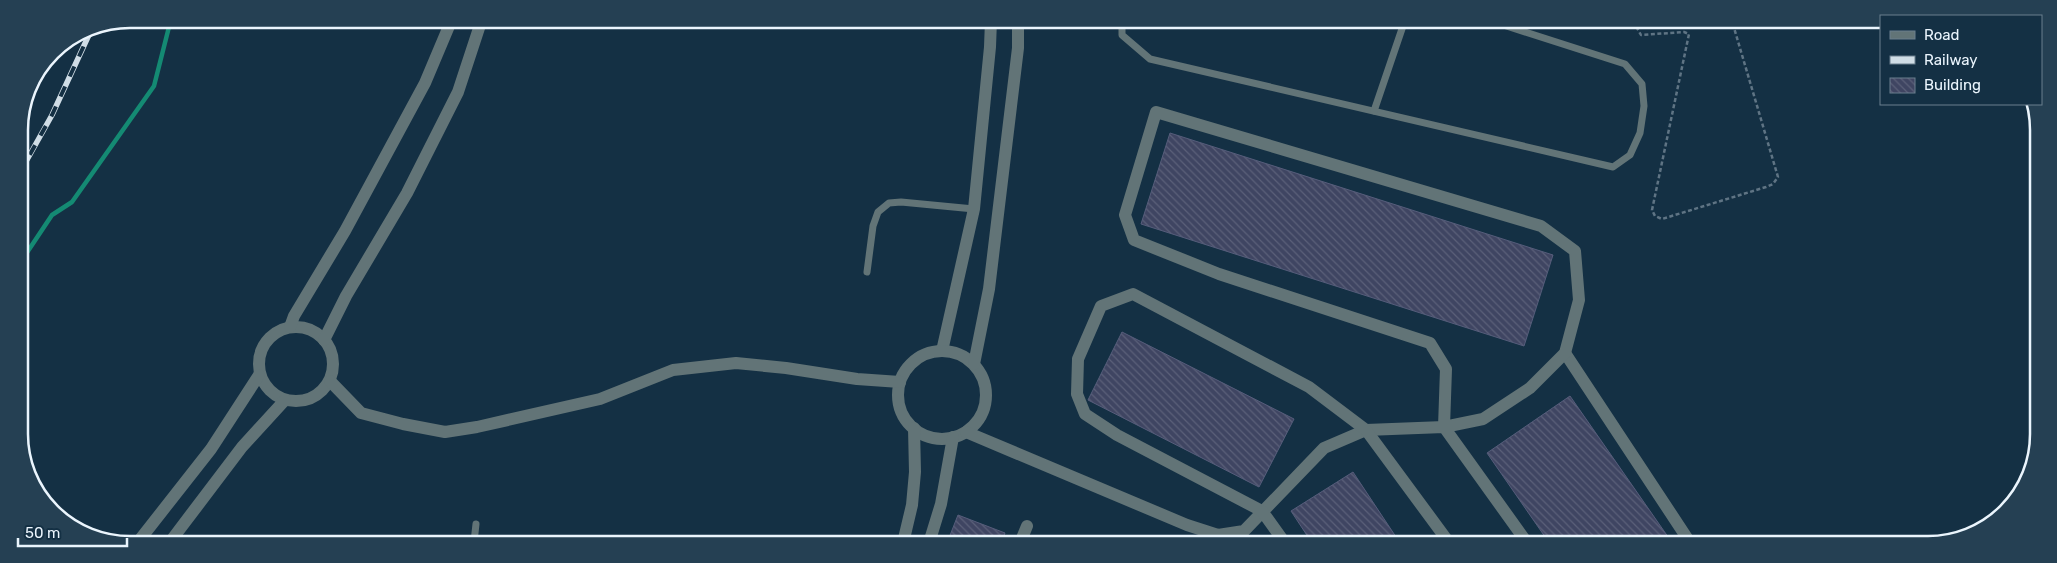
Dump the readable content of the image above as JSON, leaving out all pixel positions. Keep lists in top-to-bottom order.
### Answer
{
  "legend": ["Road", "Railway", "Building"],
  "scale_bar": "50 m"
}
